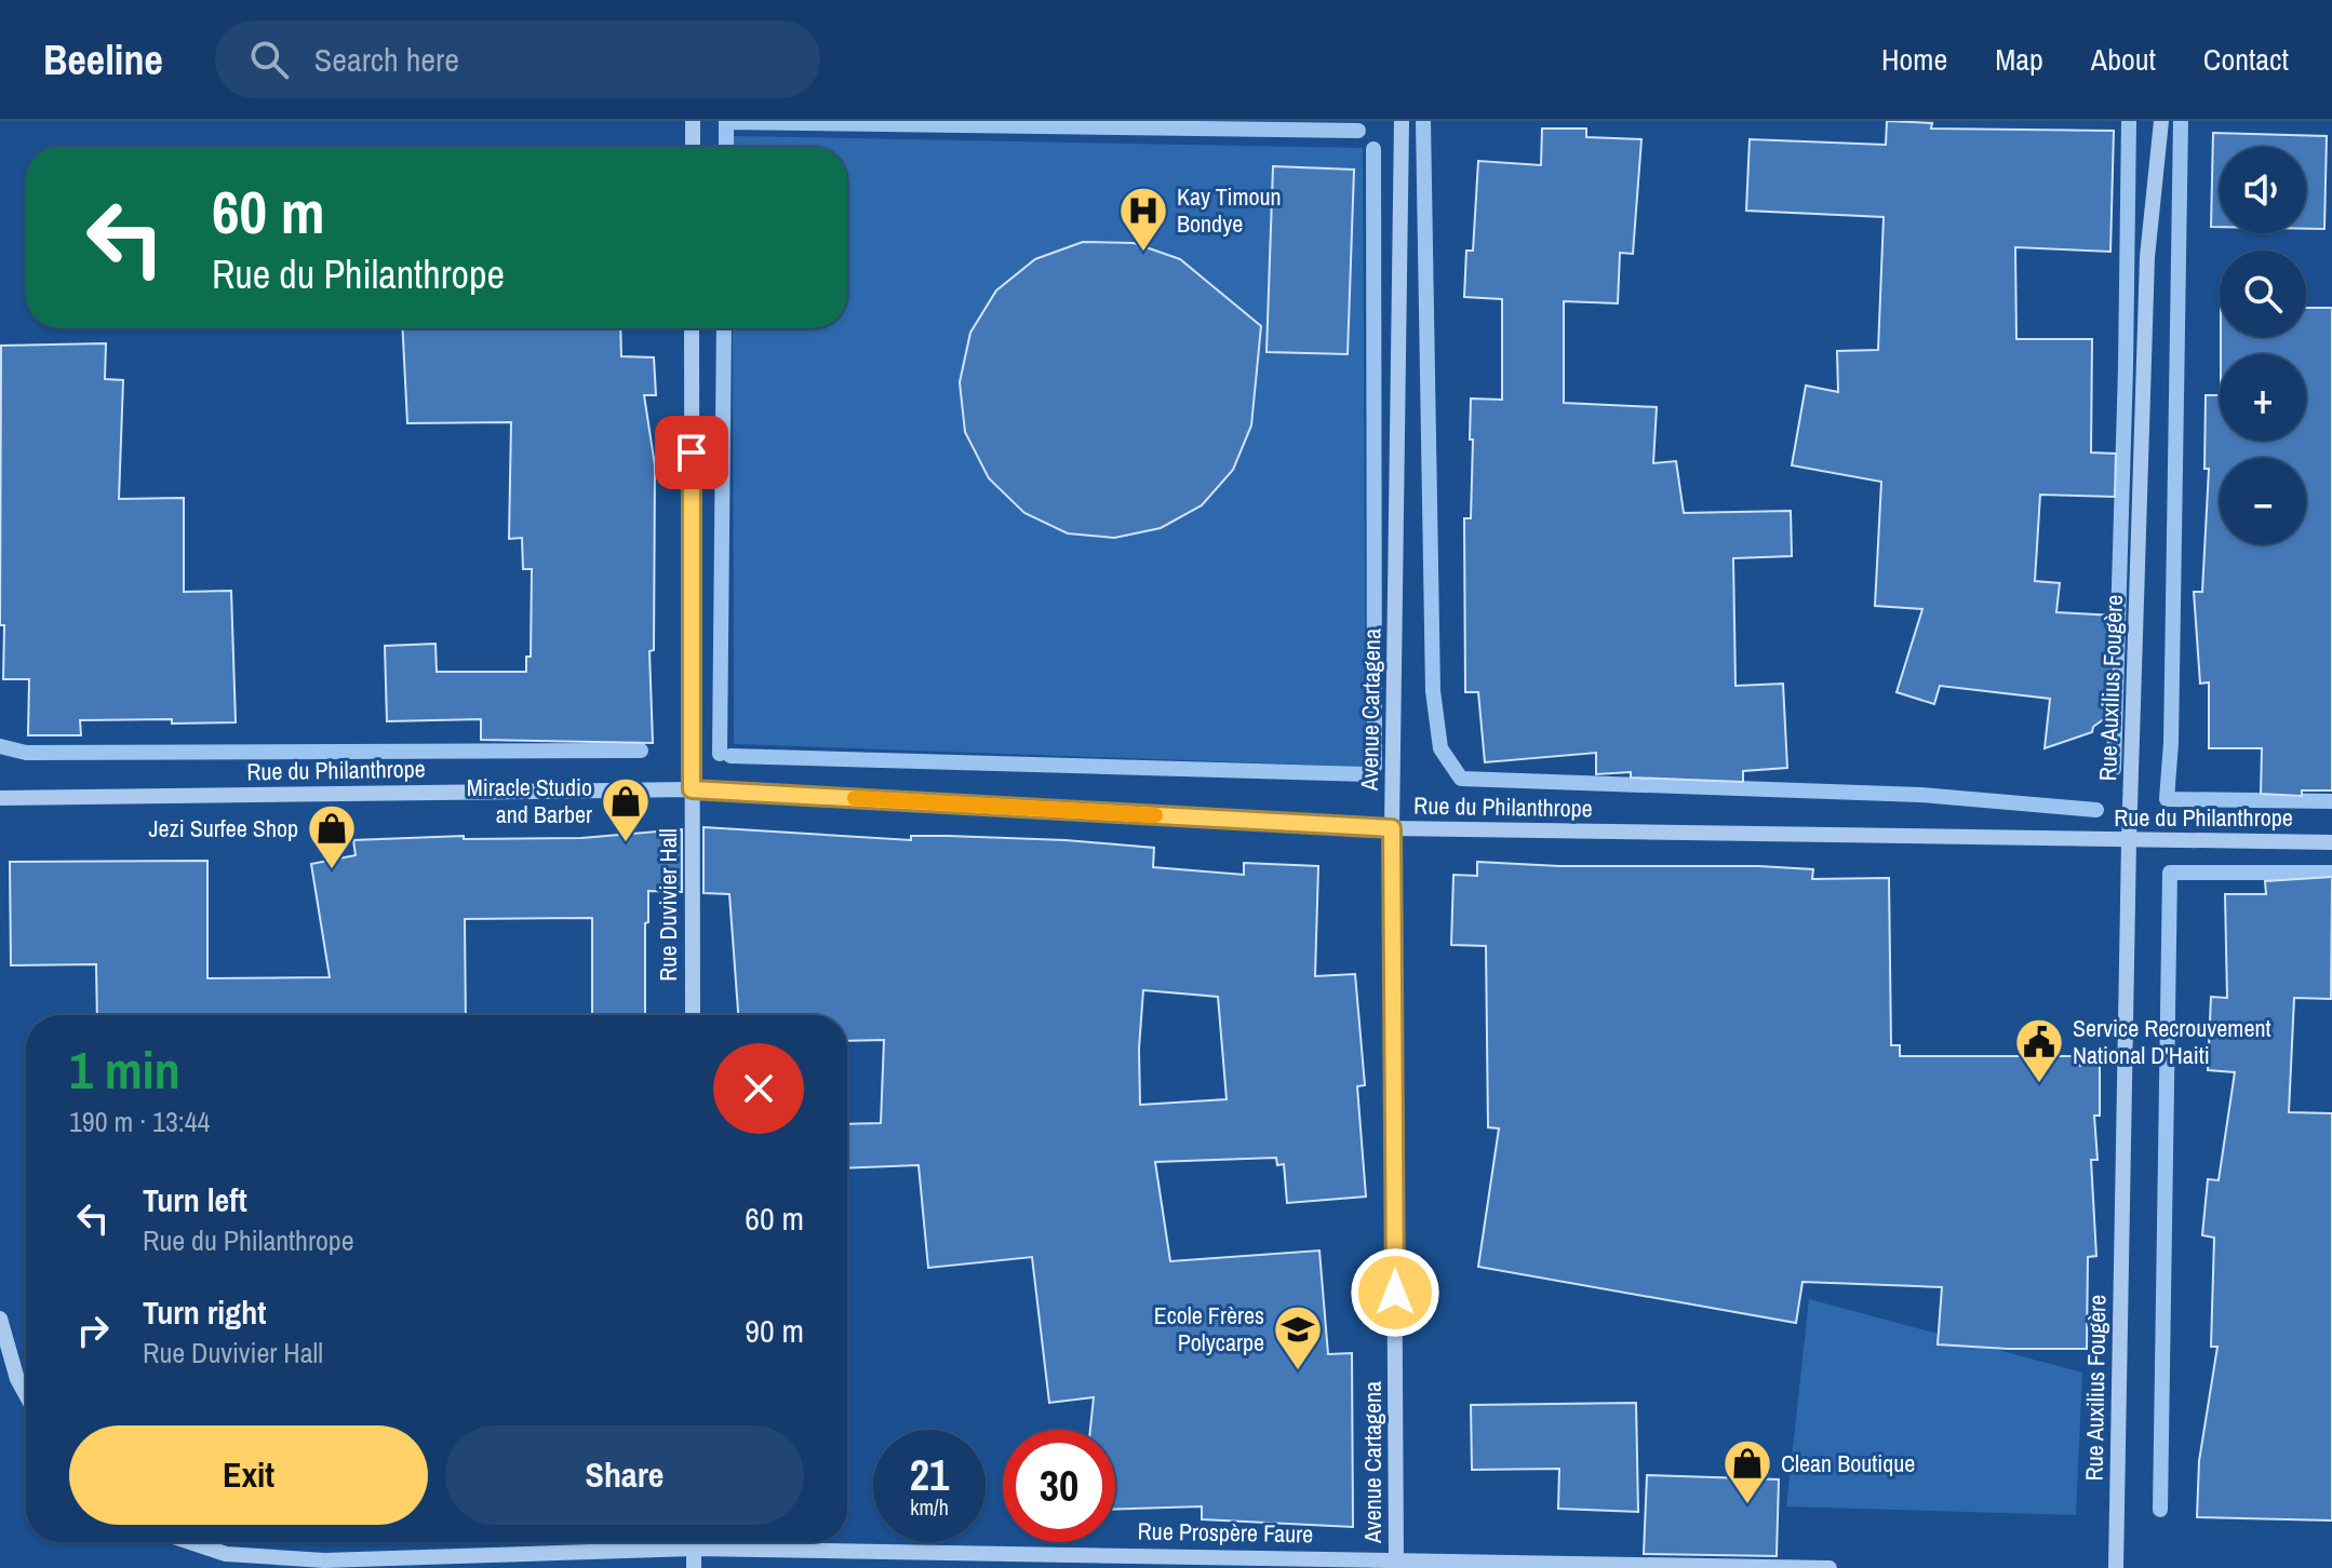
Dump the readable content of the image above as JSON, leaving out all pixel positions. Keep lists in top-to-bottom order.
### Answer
{
  "streets": {
    "street": [
      "Rue Auxilius Fougère",
      "Avenue Cartagena",
      "Rue du Philanthrope",
      "Rue Duvivier Hall",
      "Rue Prospère Faure"
    ]
  },
  "crossings": [
    ["Rue Auxilius Fougère", "Rue du Philanthrope"],
    ["Avenue Cartagena", "Rue du Philanthrope"],
    ["Avenue Cartagena", "Rue Prospère Faure"],
    ["Rue du Philanthrope", "Rue Duvivier Hall"]
  ],
  "places": {
    "hospital": ["Kay Timoun Bondye"],
    "shop": ["Miracle Studio and Barber", "Jezi Surfee Shop", "Clean Boutique"],
    "public building": ["Service Recrouvement National D'Haiti"],
    "school or university": ["Ecole Frères Polycarpe"]
  },
  "page": {
    "header": "Beeline",
    "search": "Search here",
    "nav": [
      "Home",
      "Map",
      "About",
      "Contact"
    ],
    "map_buttons": ["+", "−"],
    "turn": ["60 m", "Rue du Philanthrope"],
    "heading": ["1 min", "190 m · 13:44"],
    "list": [
      {
        "name": "Turn left",
        "note": "Rue du Philanthrope",
        "value": "60 m"
      },
      {
        "name": "Turn right",
        "note": "Rue Duvivier Hall",
        "value": "90 m"
      }
    ],
    "buttons": ["Exit", "Share"],
    "speed": "21 km/h",
    "limit": "30"
  }
}
